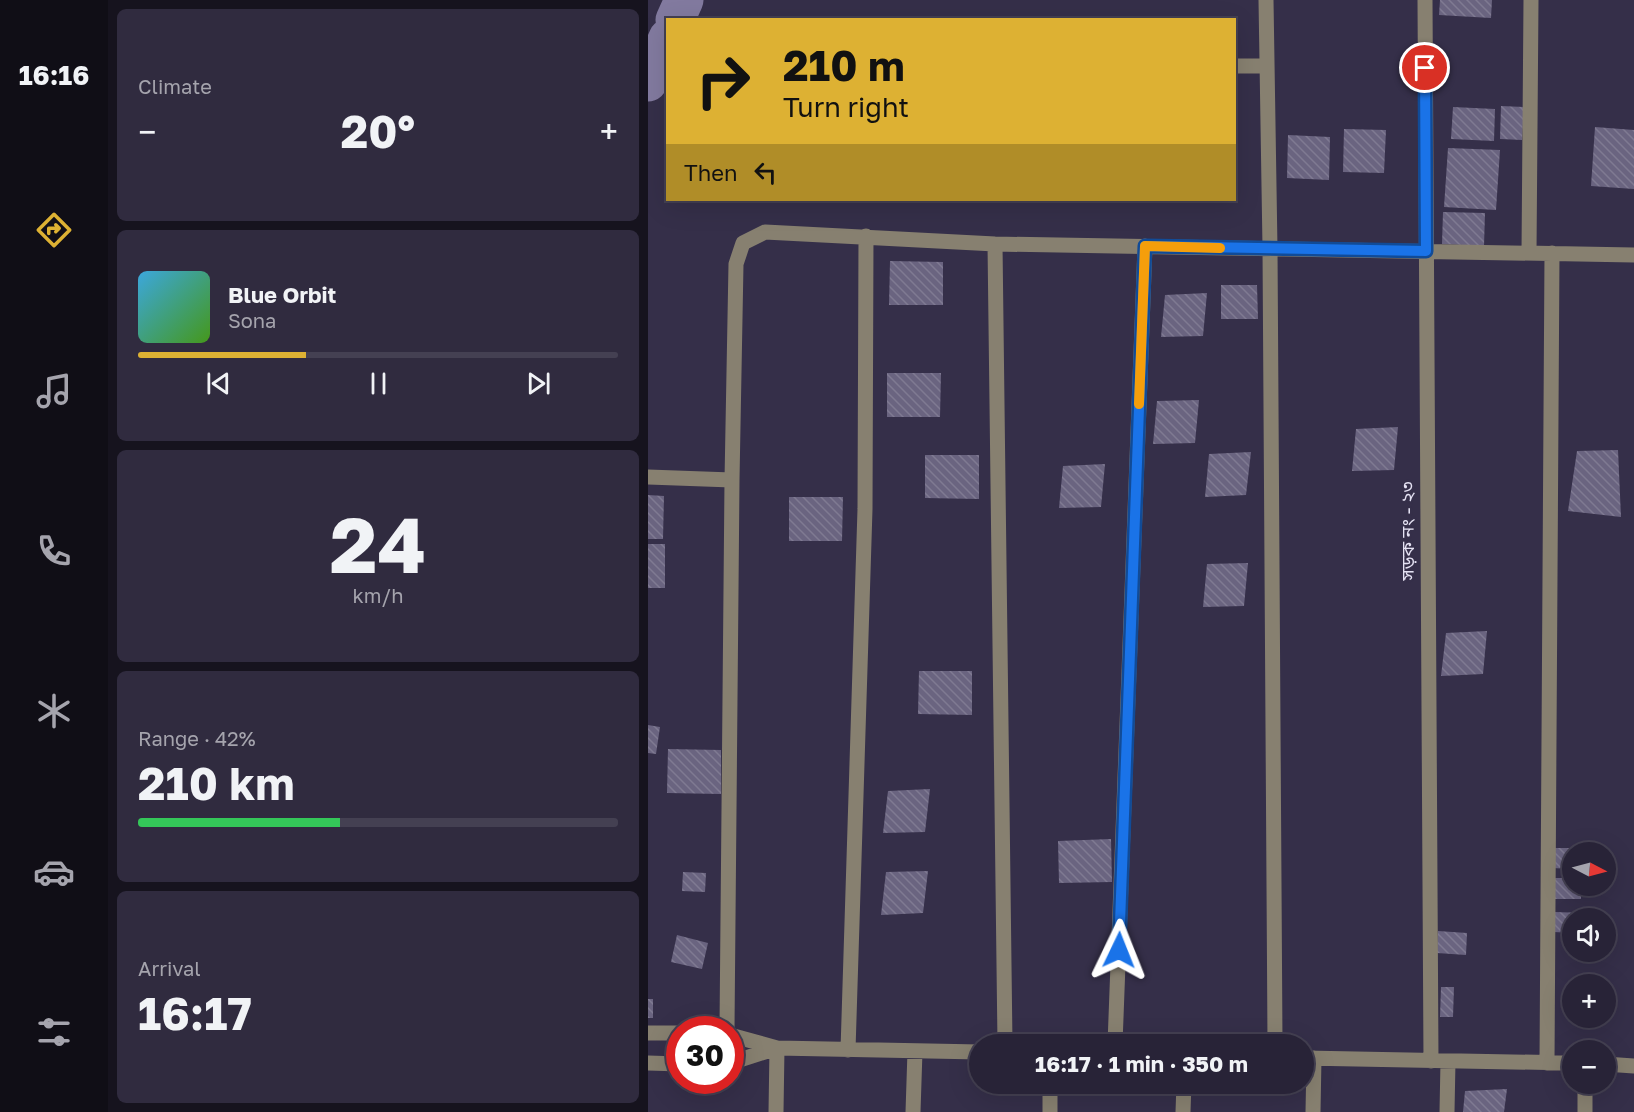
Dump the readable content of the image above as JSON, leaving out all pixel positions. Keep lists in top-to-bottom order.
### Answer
{
  "streets": {
    "street": ["সড়ক নং - ২৩"]
  },
  "north": "right",
  "page": {
    "tabs": "16:16",
    "tile": [
      "Climate",
      ["24", "km/h"],
      ["Range · 42%", "210 km"],
      ["Arrival", "16:17"]
    ],
    "turn": ["210 m", "Turn right"],
    "heat": ["−", "20°", "+"],
    "then": "Then",
    "song": ["Blue Orbit", "Sona"],
    "map_buttons": ["+", "−"],
    "limit": "30",
    "trip": "16:17 · 1 min · 350 m"
  }
}
